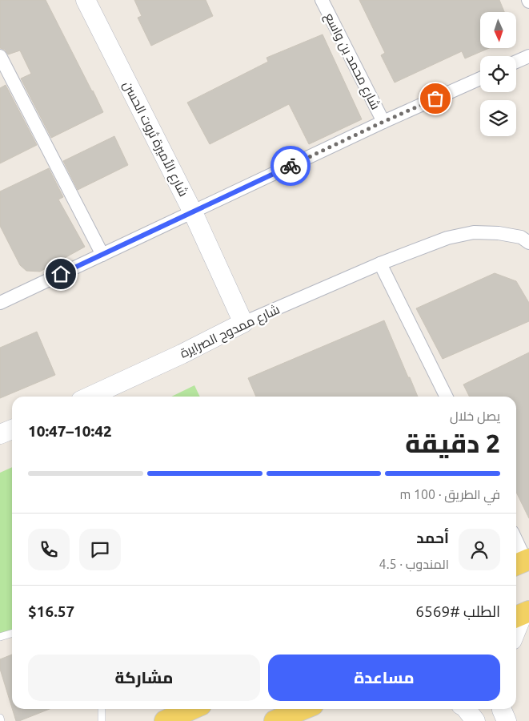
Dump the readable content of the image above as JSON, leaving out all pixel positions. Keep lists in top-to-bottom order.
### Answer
{
  "streets": {
    "street": ["شارع محمد بن واسع", "شارع الأميرة ثروت الحسن", "شارع ممدوح الصرايرة"]
  },
  "crossings": [
    ["شارع الأميرة ثروت الحسن", "شارع ممدوح الصرايرة"]
  ],
  "north": "bottom",
  "page": {
    "heading": ["2 دقيقة", "يصل خلال", "10:42–10:47"],
    "panel": [
      "أحمد",
      "المندوب · 4.5",
      "الطلب #6569",
      "$16.57"
    ],
    "bar": "في الطريق · 100 m",
    "buttons": ["مساعدة", "مشاركة"]
  }
}
